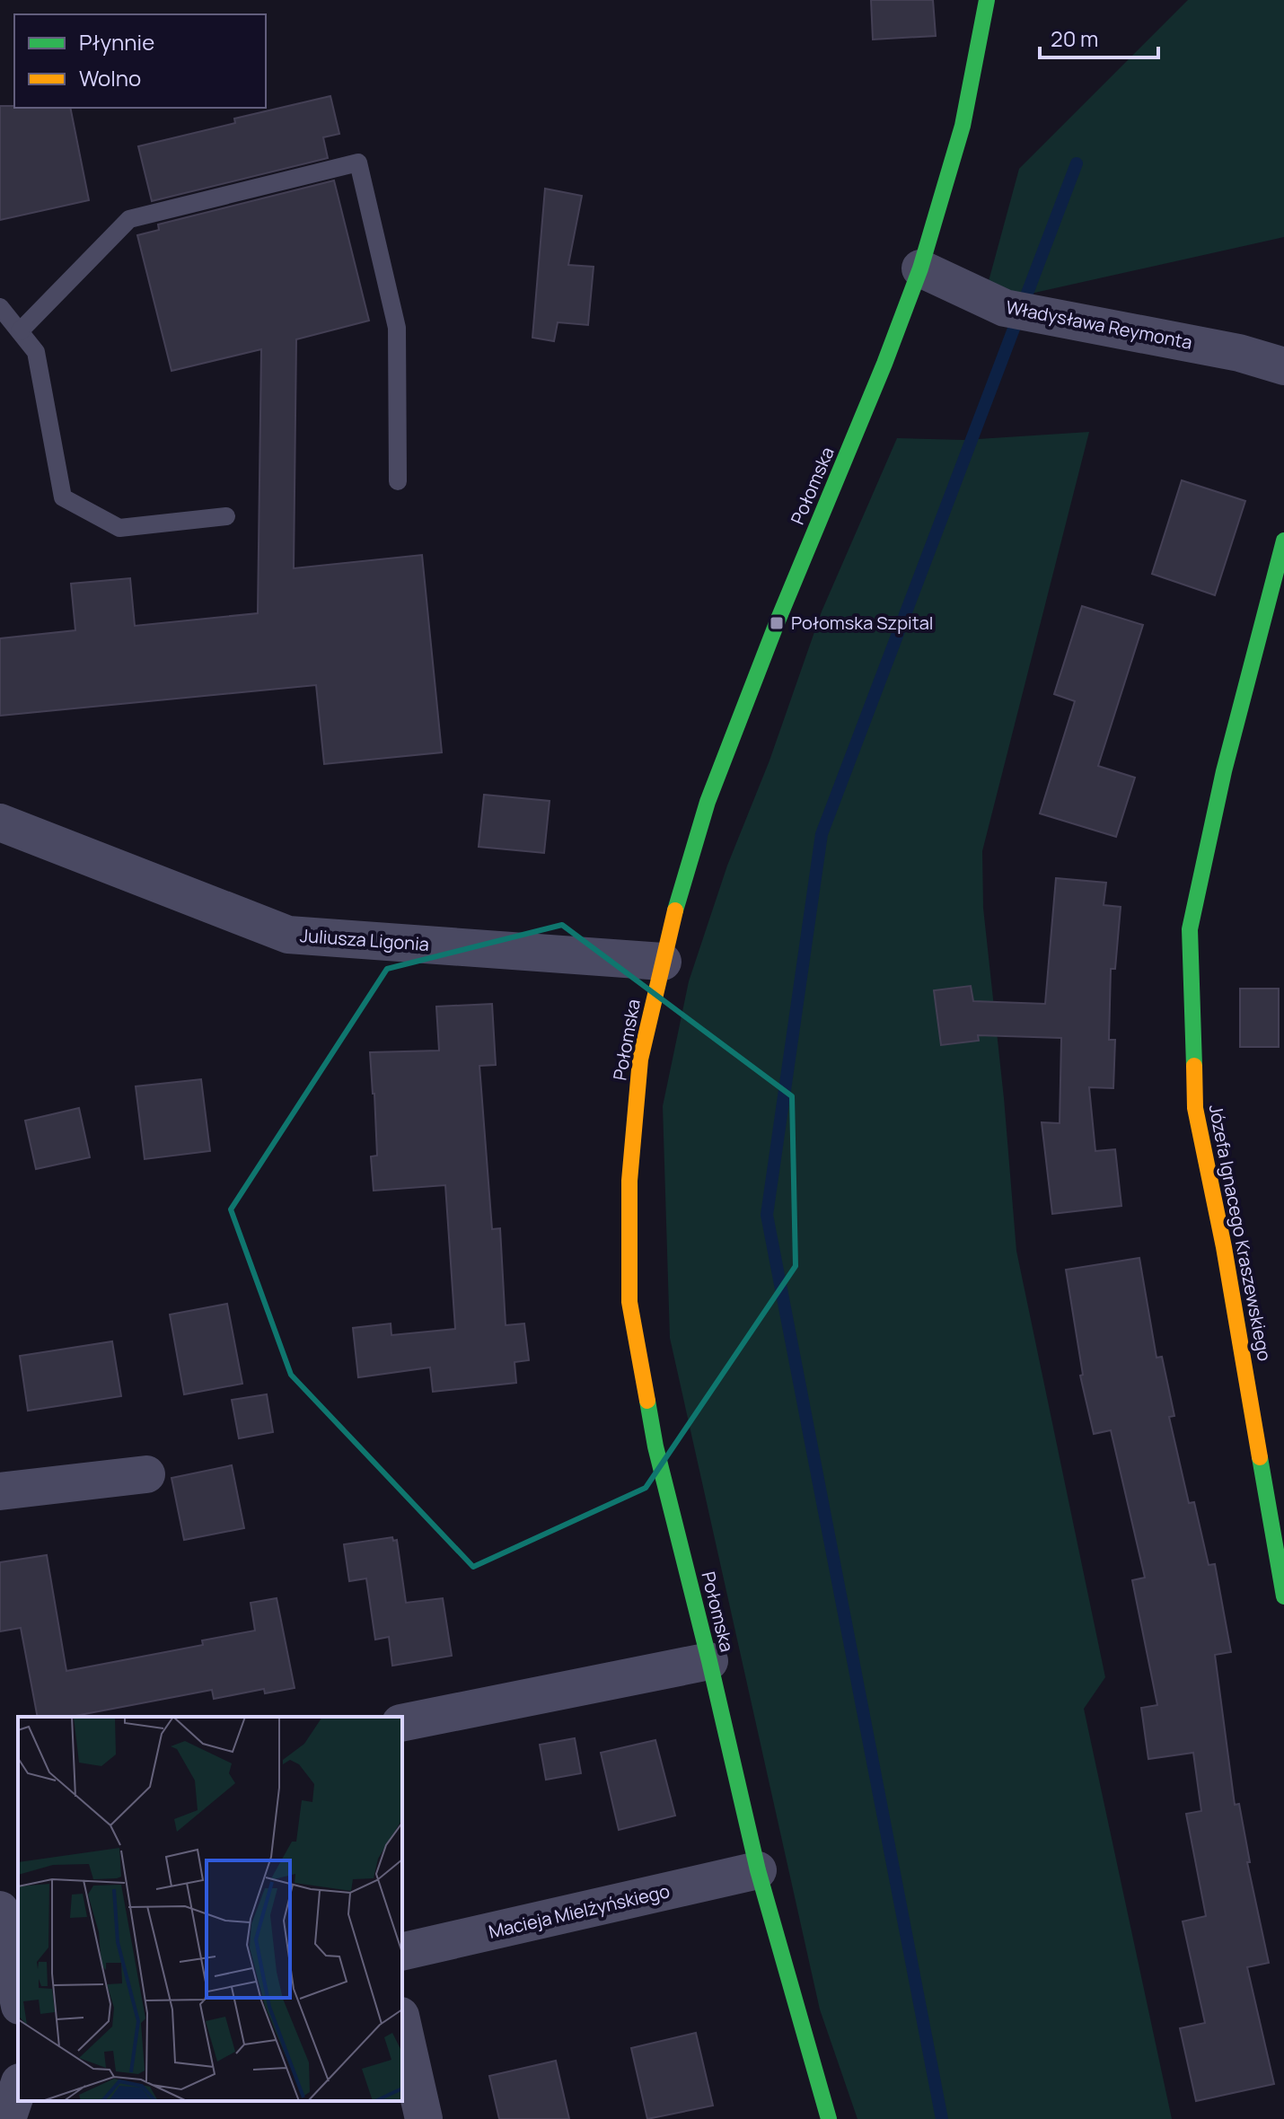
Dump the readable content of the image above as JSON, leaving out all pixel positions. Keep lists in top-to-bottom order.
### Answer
{
  "streets": {
    "street": [
      "Władysława Reymonta",
      "Połomska",
      "Juliusza Ligonia",
      "Józefa Ignacego Kraszewskiego",
      "Macieja Mielżyńskiego"
    ]
  },
  "crossings": [
    ["Władysława Reymonta", "Połomska"],
    ["Połomska", "Juliusza Ligonia"],
    ["Połomska", "Macieja Mielżyńskiego"]
  ],
  "places": {
    "transit": ["Połomska Szpital"]
  },
  "legend": ["Płynnie", "Wolno"],
  "scale_bar": "20 m"
}
